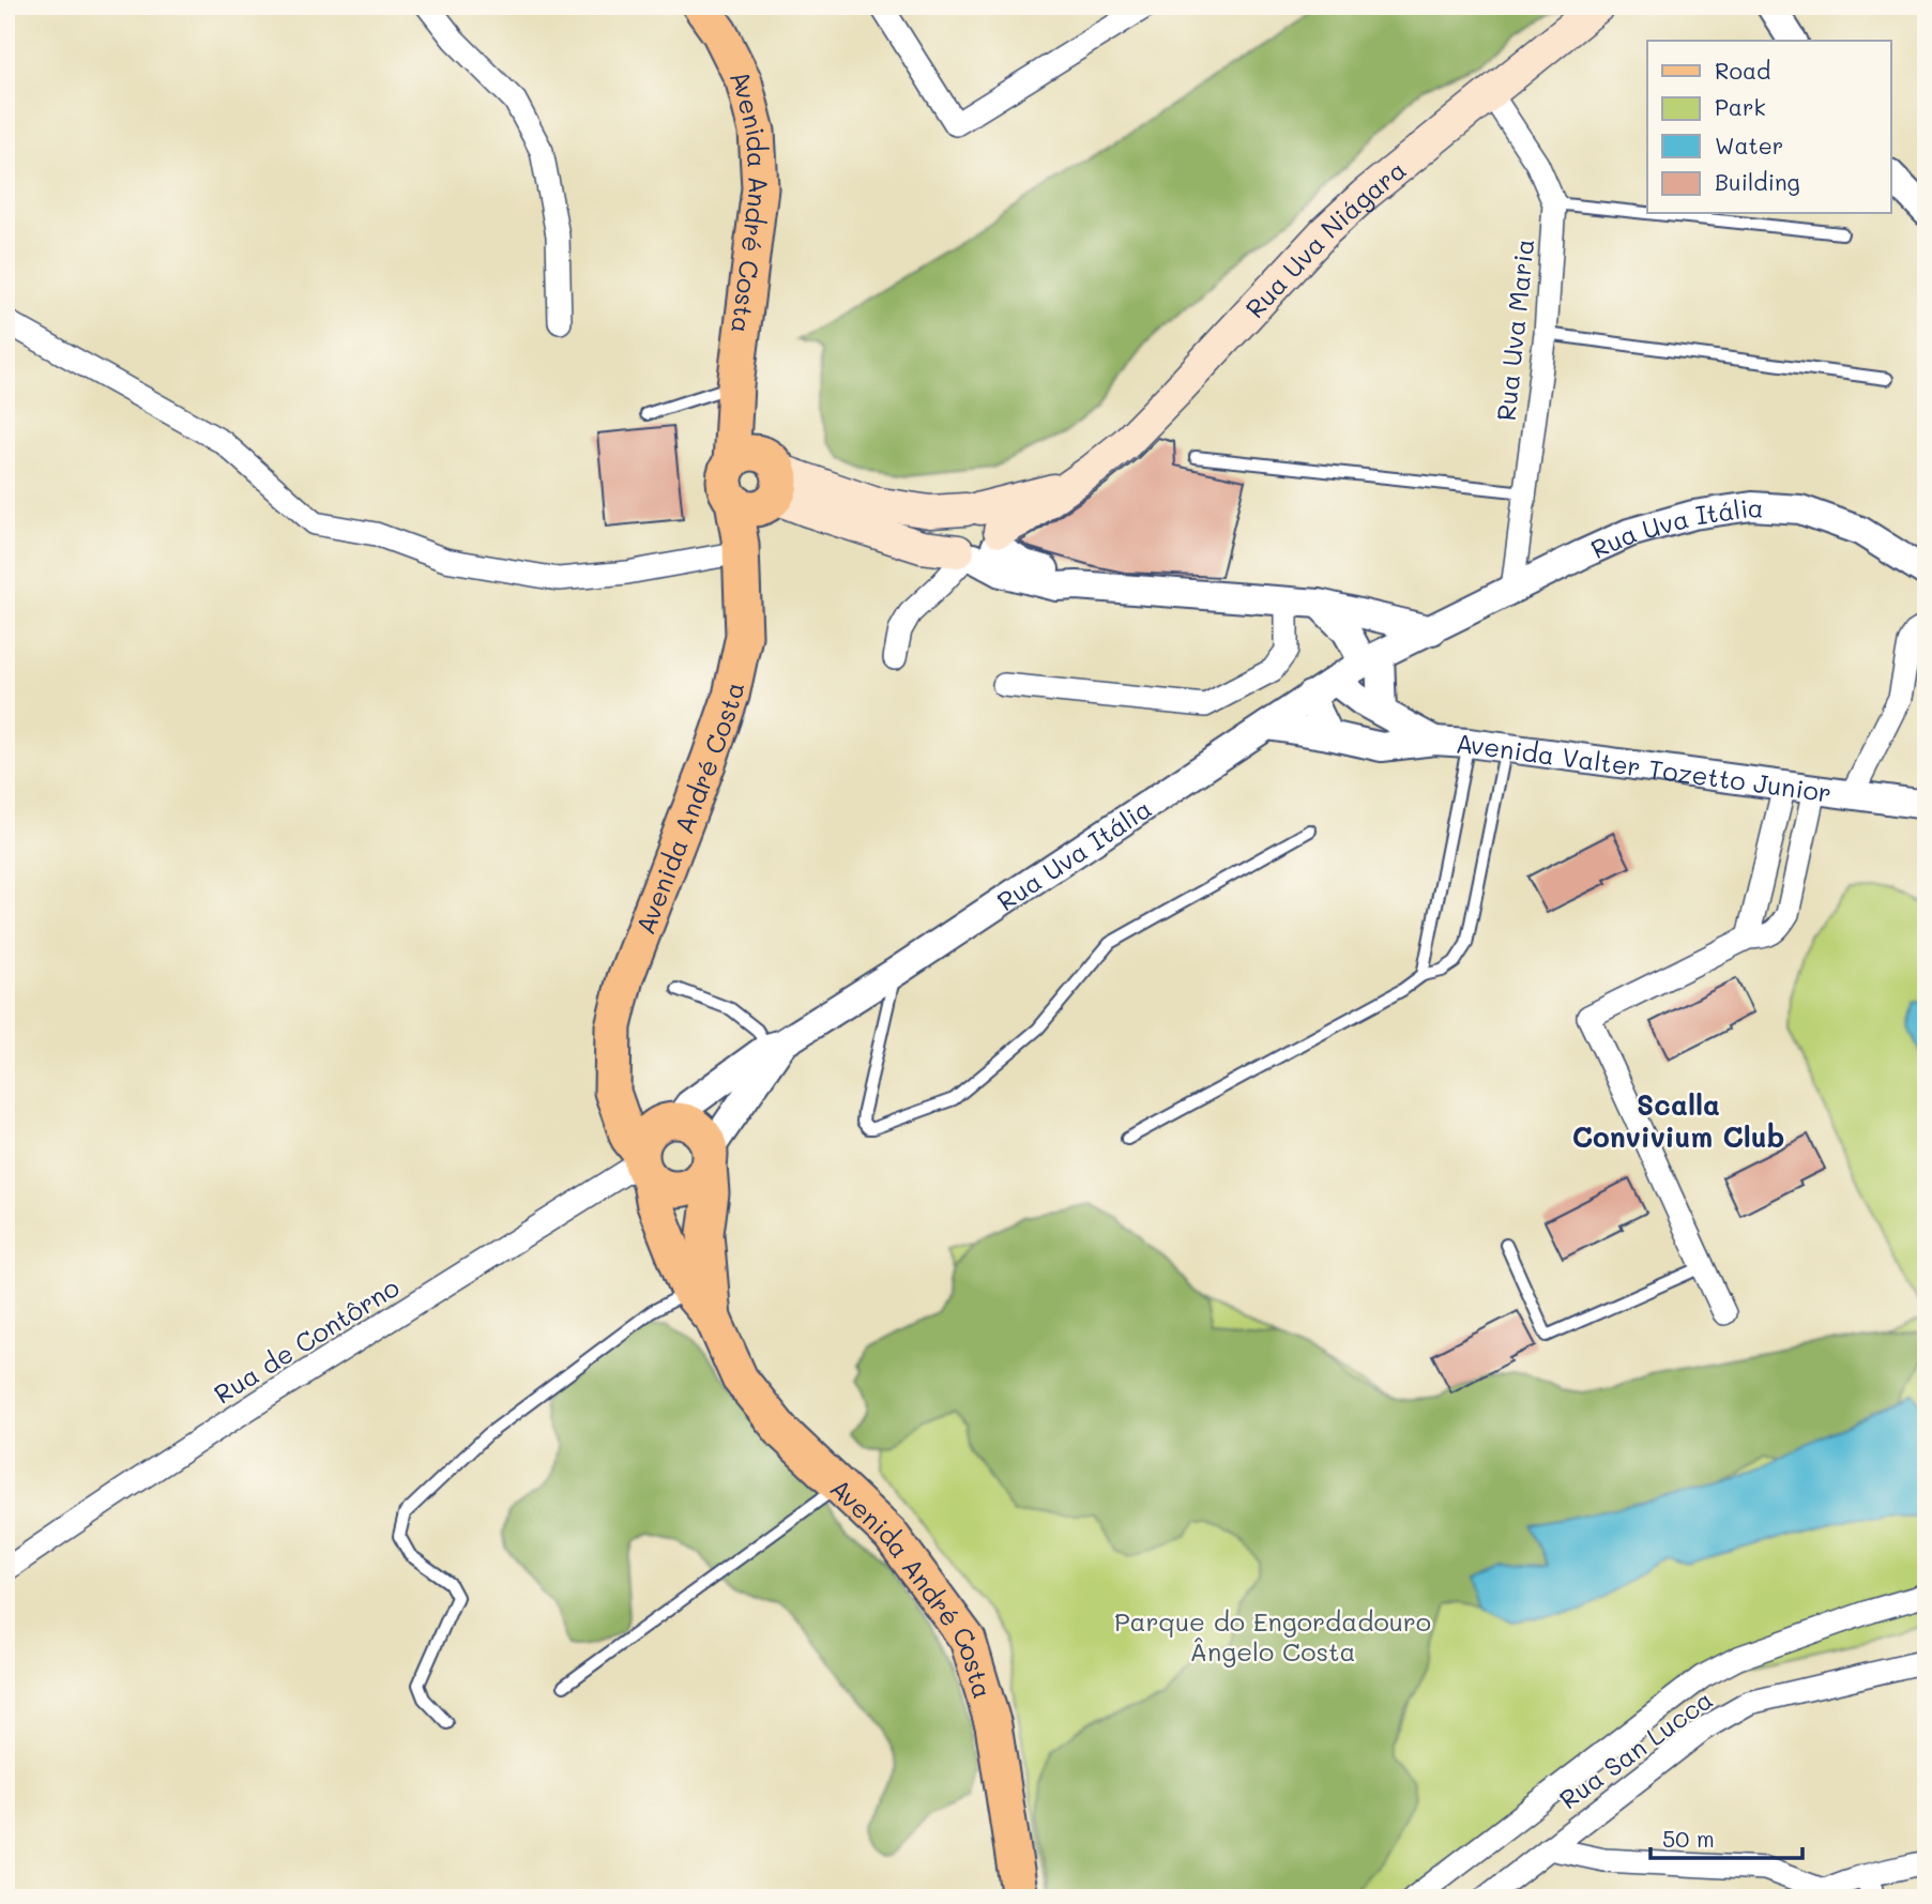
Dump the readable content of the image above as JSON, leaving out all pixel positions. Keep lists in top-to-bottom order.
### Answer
{
  "streets": {
    "main road": ["Avenida André Costa", "Rua Uva Niágara"],
    "street": [
      "Rua Uva Maria",
      "Rua Uva Itália",
      "Avenida Valter Tozetto Junior",
      "Rua de Contôrno",
      "Rua San Lucca"
    ]
  },
  "crossings": [
    ["Avenida André Costa", "Rua Uva Niágara"],
    ["Avenida André Costa", "Rua Uva Itália"],
    ["Avenida André Costa", "Rua de Contôrno"],
    ["Rua Uva Niágara", "Rua Uva Maria"],
    ["Rua Uva Maria", "Rua Uva Itália"],
    ["Rua Uva Itália", "Avenida Valter Tozetto Junior"],
    ["Rua Uva Itália", "Rua de Contôrno"]
  ],
  "districts": ["Scalla Convivium Club"],
  "parks": ["Parque do Engordadouro Ângelo Costa"],
  "legend": [
    "Road",
    "Park",
    "Water",
    "Building"
  ],
  "scale_bar": "50 m"
}
